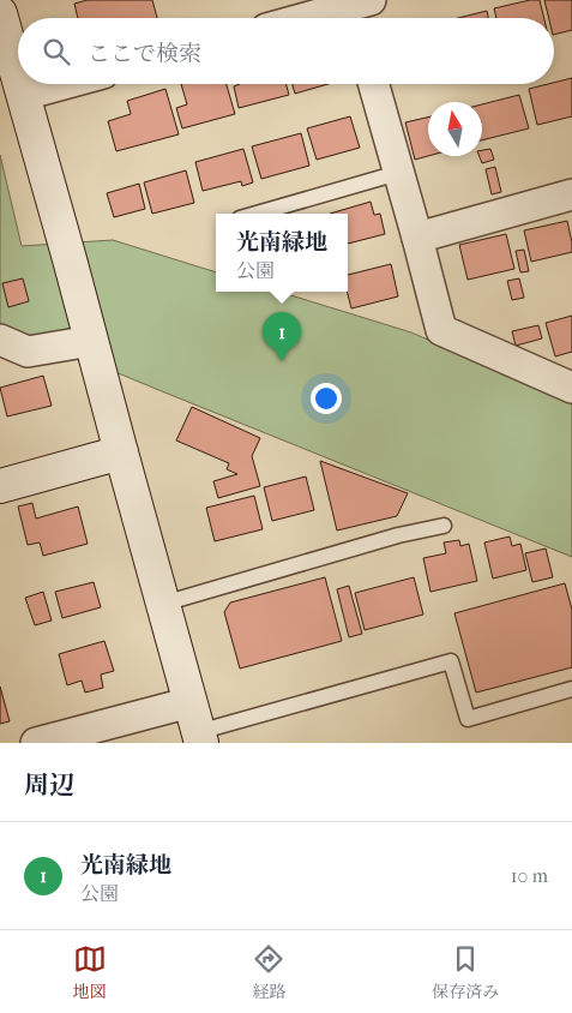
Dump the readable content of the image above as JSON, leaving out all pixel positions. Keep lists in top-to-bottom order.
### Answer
{
  "north": "top",
  "page": {
    "search": "ここで検索",
    "popup": ["光南緑地", "公園"],
    "pins": "1",
    "heading": "周辺",
    "list": [
      {
        "mark": "1",
        "name": "光南緑地",
        "note": "公園",
        "value": "10 m"
      }
    ],
    "nav": ["地図", "経路", "保存済み"]
  }
}
